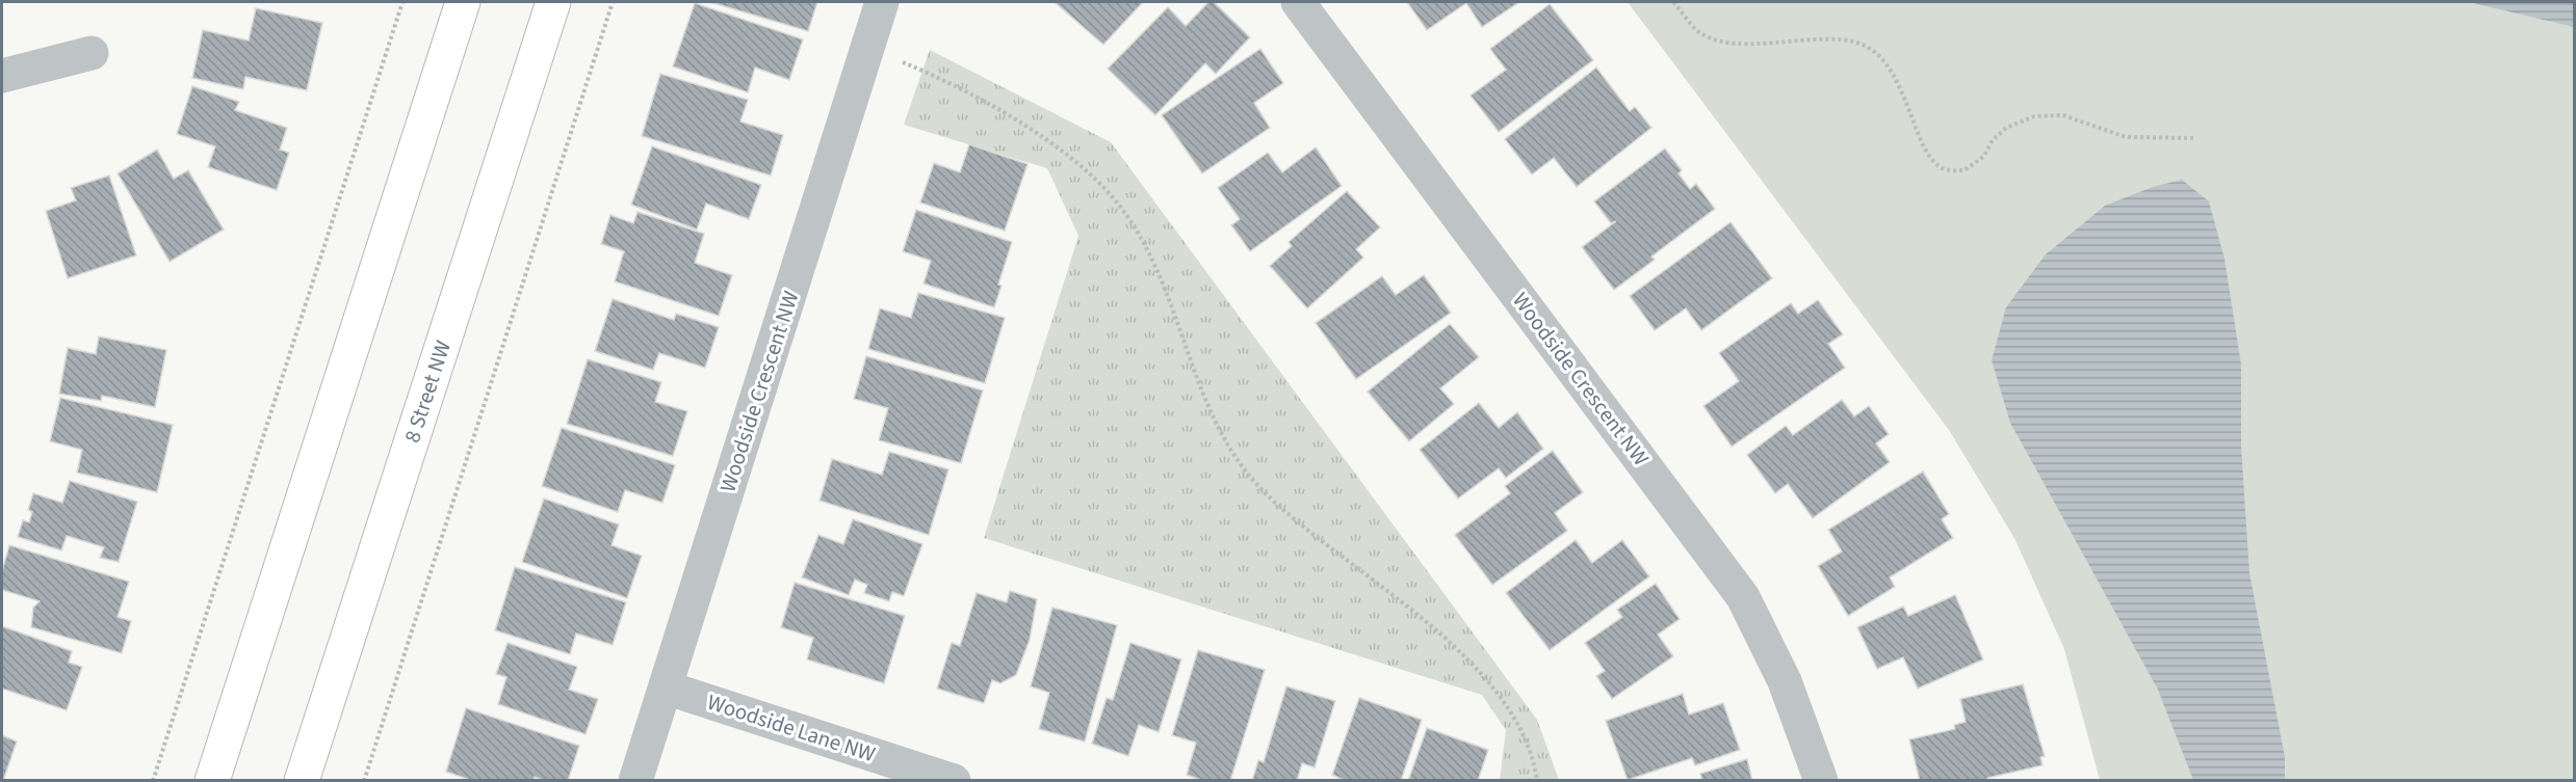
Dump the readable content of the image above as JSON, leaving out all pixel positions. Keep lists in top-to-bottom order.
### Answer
{
  "streets": {
    "main road": ["8 Street NW"],
    "street": ["Woodside Crescent NW", "Woodside Lane NW"]
  },
  "crossings": [
    ["Woodside Crescent NW", "Woodside Lane NW"]
  ]
}
